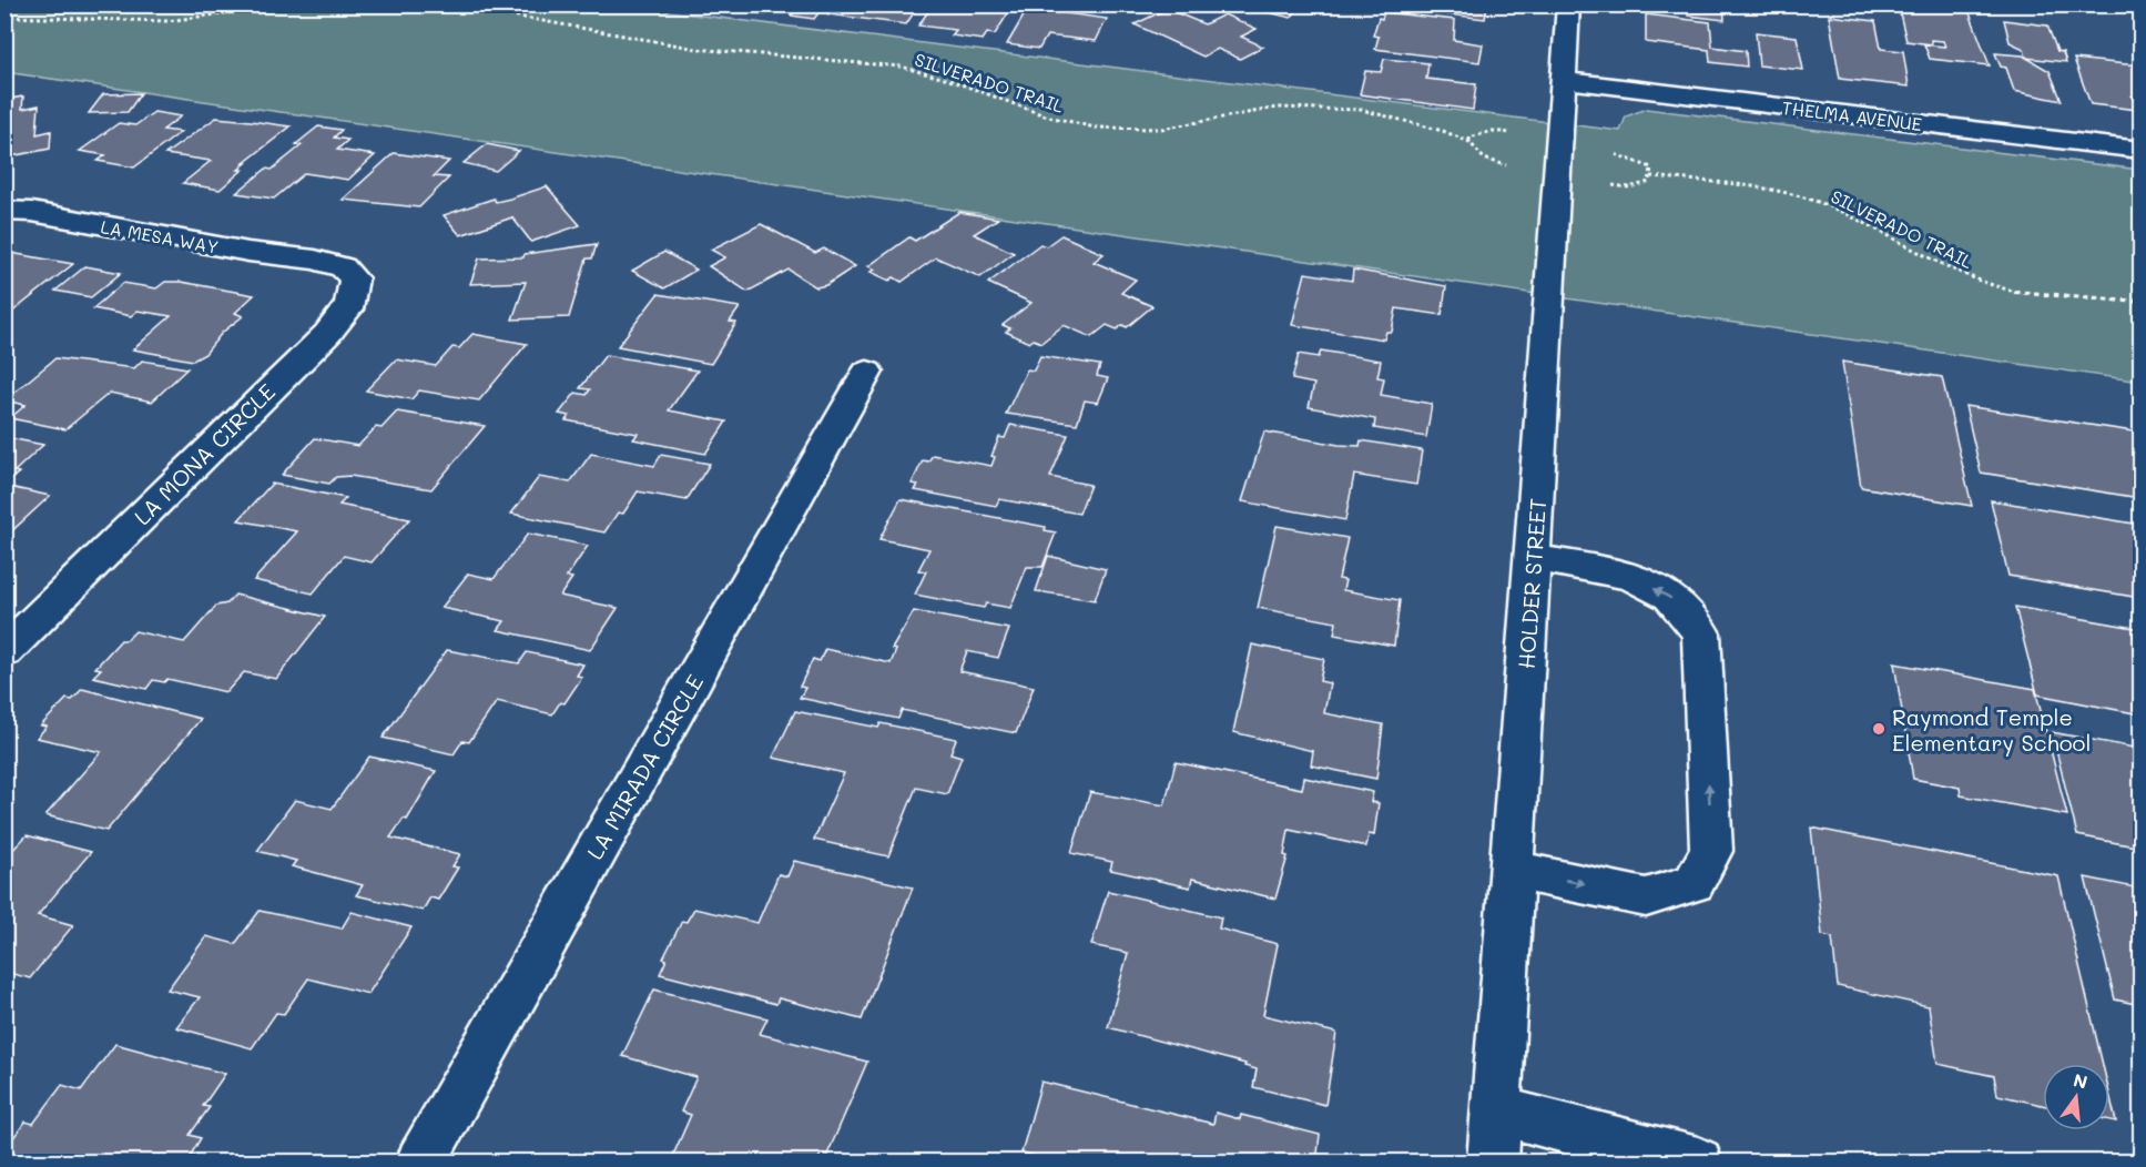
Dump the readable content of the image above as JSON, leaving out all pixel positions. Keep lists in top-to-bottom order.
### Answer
{
  "streets": {
    "street": [
      "THELMA AVENUE",
      "LA MESA WAY",
      "LA MONA CIRCLE",
      "HOLDER STREET",
      "LA MIRADA CIRCLE"
    ],
    "path": ["SILVERADO TRAIL"]
  },
  "crossings": [
    ["THELMA AVENUE", "HOLDER STREET"],
    ["LA MESA WAY", "LA MONA CIRCLE"]
  ],
  "places": ["Raymond Temple Elementary School"],
  "north": "top"
}
